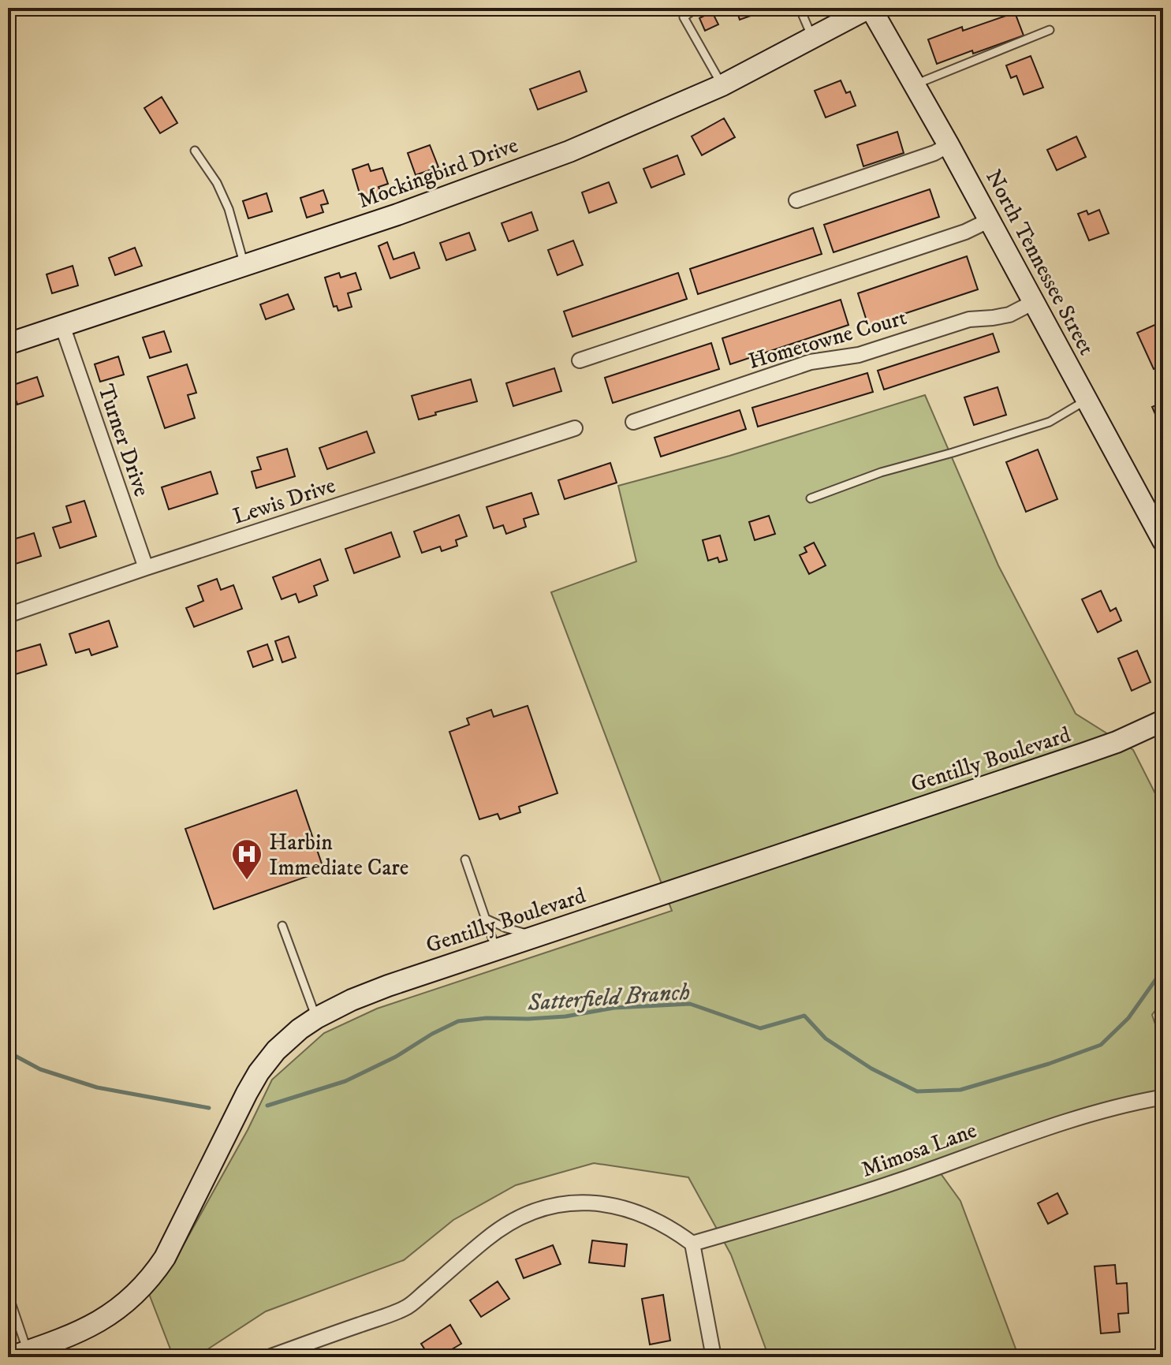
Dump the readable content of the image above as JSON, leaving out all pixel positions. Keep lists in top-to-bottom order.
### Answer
{
  "streets": {
    "street": [
      "Mockingbird Drive",
      "North Tennessee Street",
      "Hometowne Court",
      "Turner Drive",
      "Lewis Drive",
      "Gentilly Boulevard",
      "Mimosa Lane"
    ]
  },
  "crossings": [
    ["Mockingbird Drive", "North Tennessee Street"],
    ["Mockingbird Drive", "Turner Drive"],
    ["North Tennessee Street", "Hometowne Court"],
    ["Turner Drive", "Lewis Drive"]
  ],
  "water": ["Satterfield Branch"],
  "places": {
    "hospital": ["Harbin Immediate Care"]
  }
}
